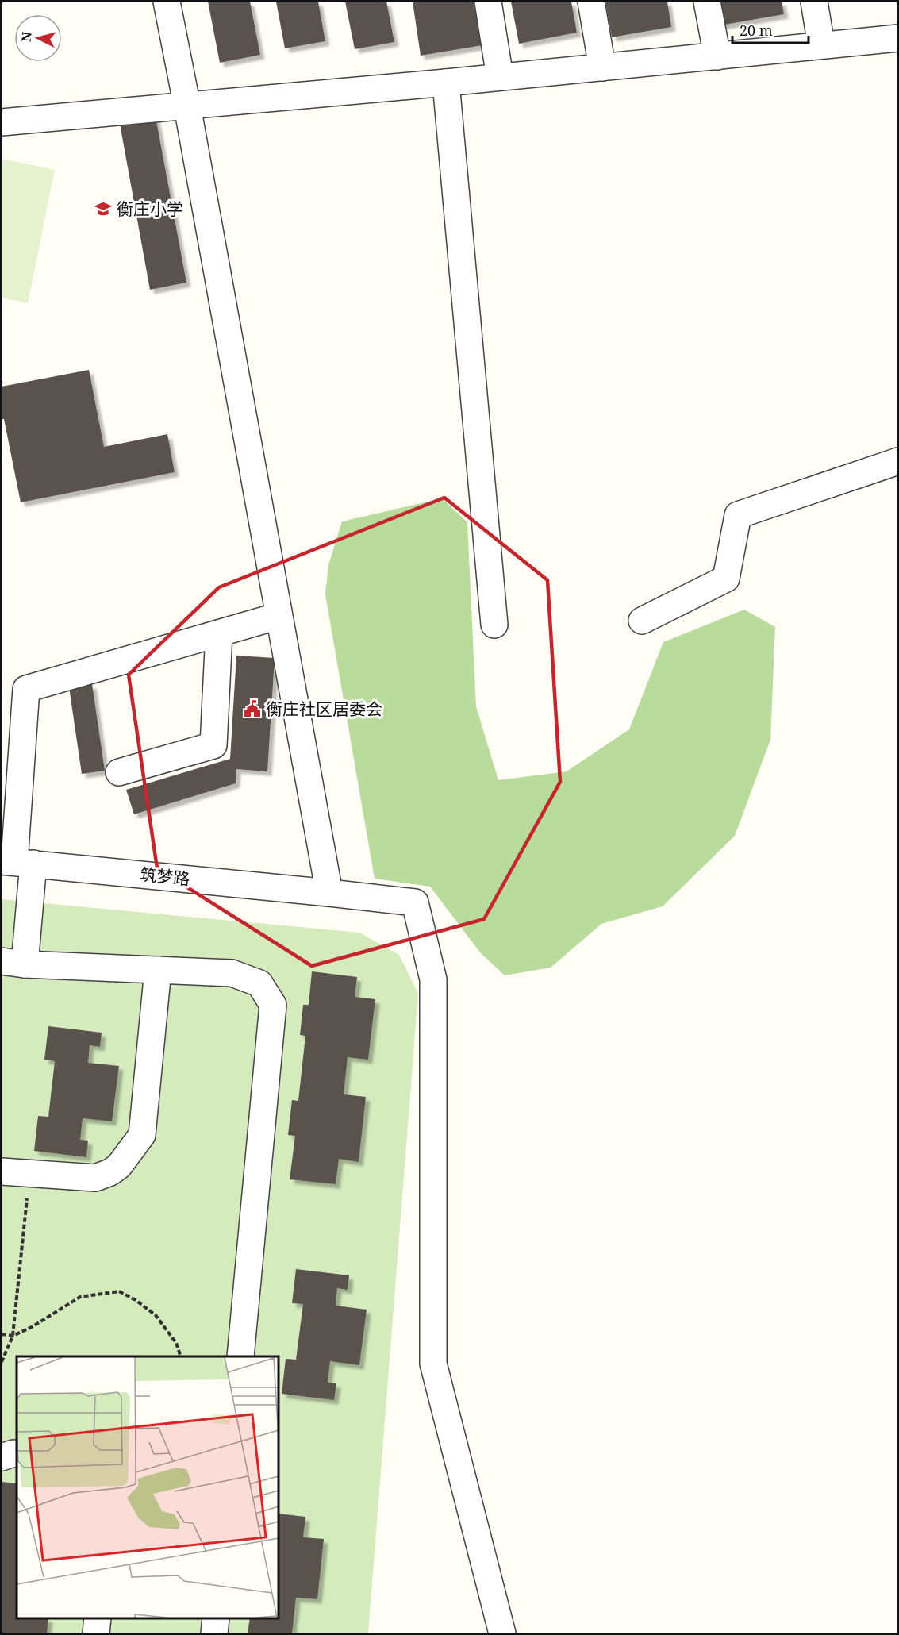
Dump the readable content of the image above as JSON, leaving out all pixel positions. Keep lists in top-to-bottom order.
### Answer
{
  "streets": {
    "street": ["筑梦路"]
  },
  "places": {
    "school or university": ["衡庄小学"],
    "public building": ["衡庄社区居委会"]
  },
  "scale_bar": "20 m",
  "north": "left"
}
